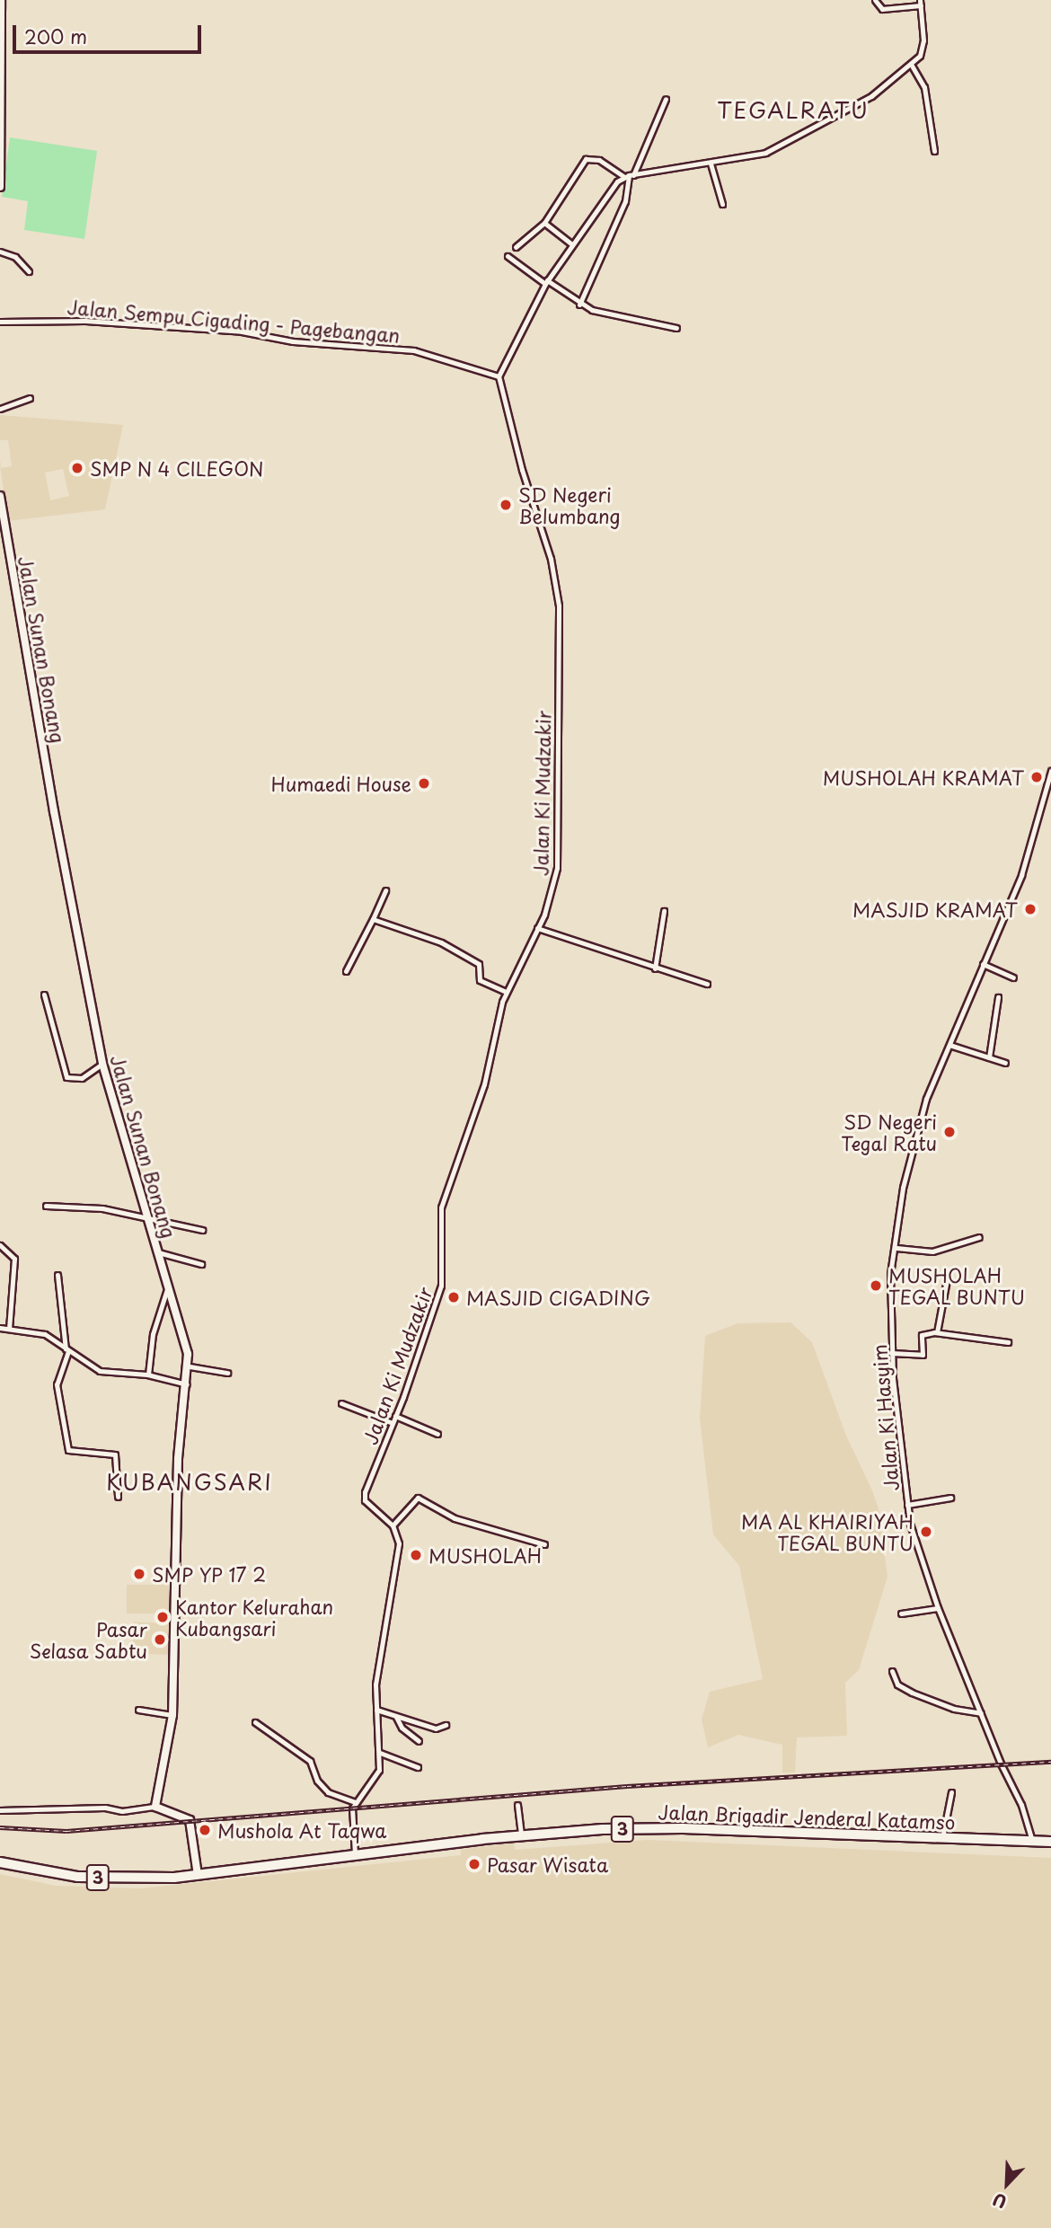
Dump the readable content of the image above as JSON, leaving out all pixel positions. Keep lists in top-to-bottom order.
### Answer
{
  "streets": {
    "highway": ["Jalan Brigadir Jenderal Katamso", "3"],
    "street": [
      "Jalan Sempu Cigading - Pagebangan",
      "Jalan Sunan Bonang",
      "Jalan Ki Mudzakir",
      "Jalan Ki Hasyim"
    ]
  },
  "crossings": [
    ["Jalan Sempu Cigading - Pagebangan", "Jalan Ki Mudzakir"],
    ["Jalan Ki Hasyim", "Jalan Brigadir Jenderal Katamso"]
  ],
  "districts": ["TEGALRATU", "KUBANGSARI"],
  "places": [
    "SMP N 4 CILEGON",
    "SD Negeri Belumbang",
    "MUSHOLAH KRAMAT",
    "Humaedi House",
    "MASJID KRAMAT",
    "SD Negeri Tegal Ratu",
    "MUSHOLAH TEGAL BUNTU",
    "MASJID CIGADING",
    "MA AL KHAIRIYAH TEGAL BUNTU",
    "MUSHOLAH",
    "SMP YP 17 2",
    "Kantor Kelurahan Kubangsari",
    "Pasar Selasa Sabtu",
    "Mushola At Taqwa",
    "Pasar Wisata"
  ],
  "scale_bar": "200 m",
  "north": "bottom left"
}
